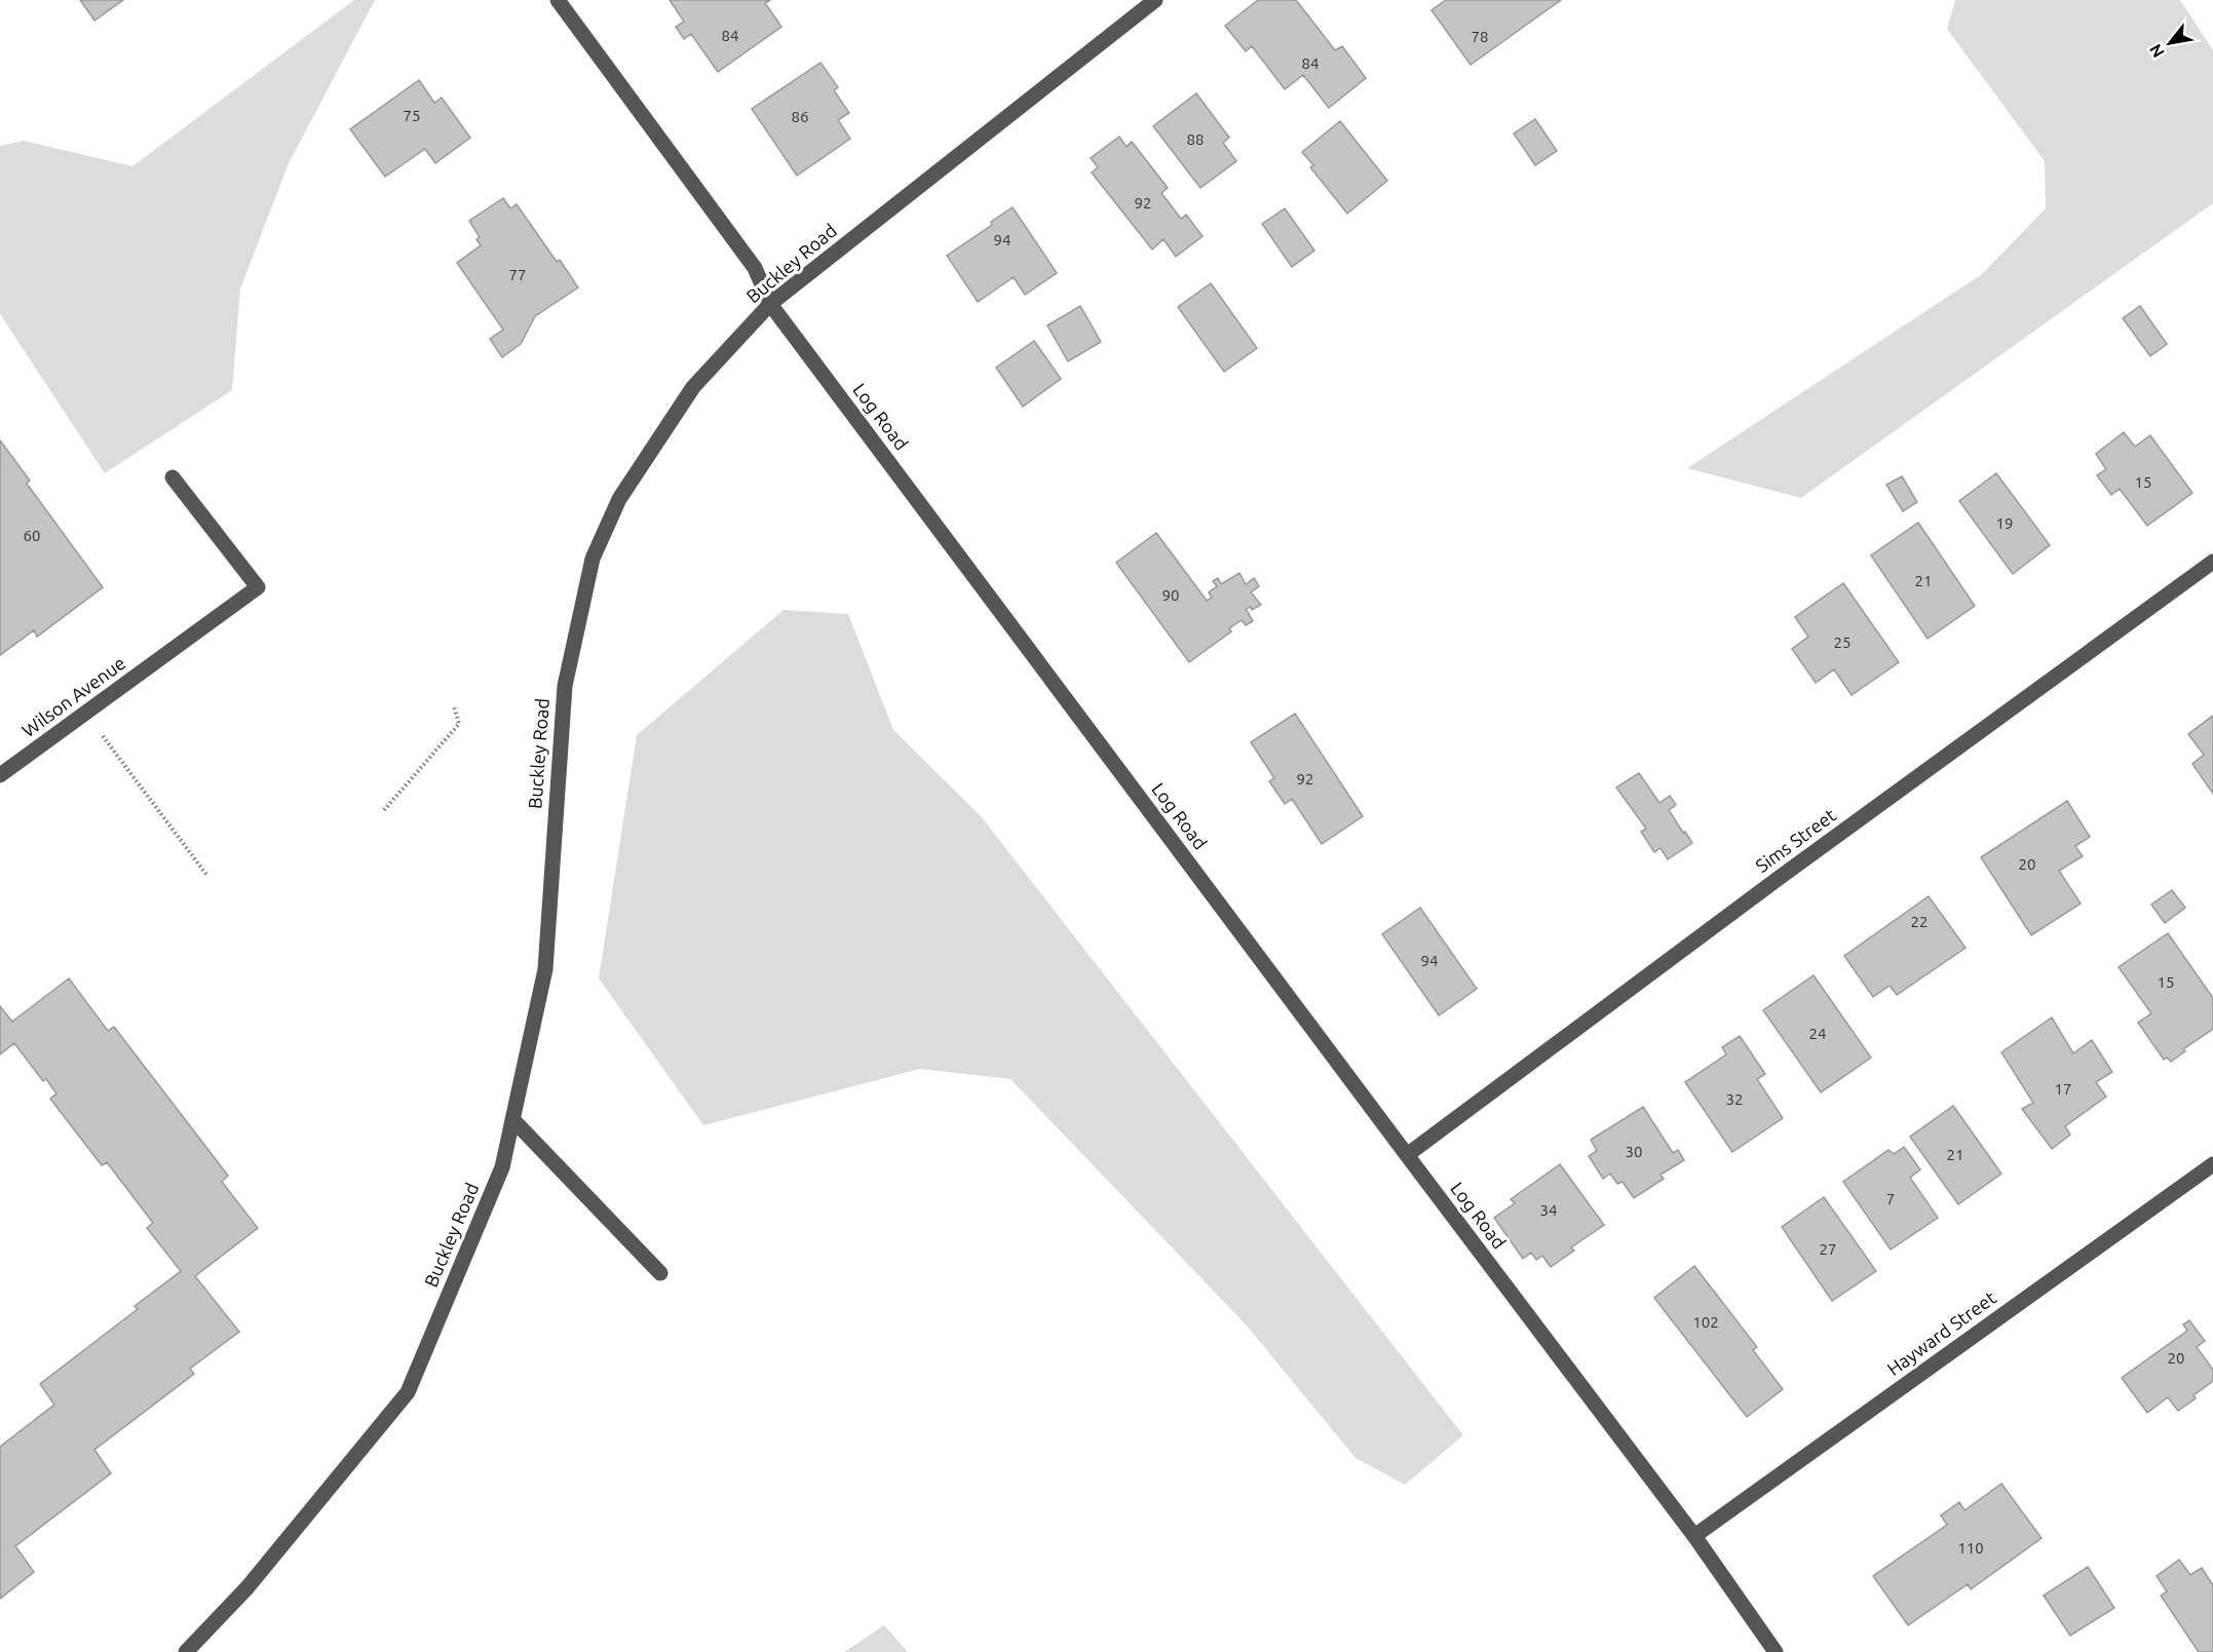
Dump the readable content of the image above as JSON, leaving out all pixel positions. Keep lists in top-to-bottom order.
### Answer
{
  "streets": {
    "street": [
      "Buckley Road",
      "Log Road",
      "Wilson Avenue",
      "Sims Street",
      "Hayward Street"
    ]
  },
  "crossings": [
    ["Buckley Road", "Log Road"],
    ["Log Road", "Sims Street"],
    ["Log Road", "Hayward Street"]
  ],
  "house_numbers": [
    "84",
    "78",
    "84",
    "75",
    "86",
    "88",
    "92",
    "94",
    "77",
    "15",
    "19",
    "60",
    "21",
    "90",
    "25",
    "92",
    "20",
    "22",
    "94",
    "15",
    "24",
    "17",
    "32",
    "30",
    "21",
    "7",
    "34",
    "27",
    "102",
    "20",
    "110"
  ],
  "north": "bottom left"
}
